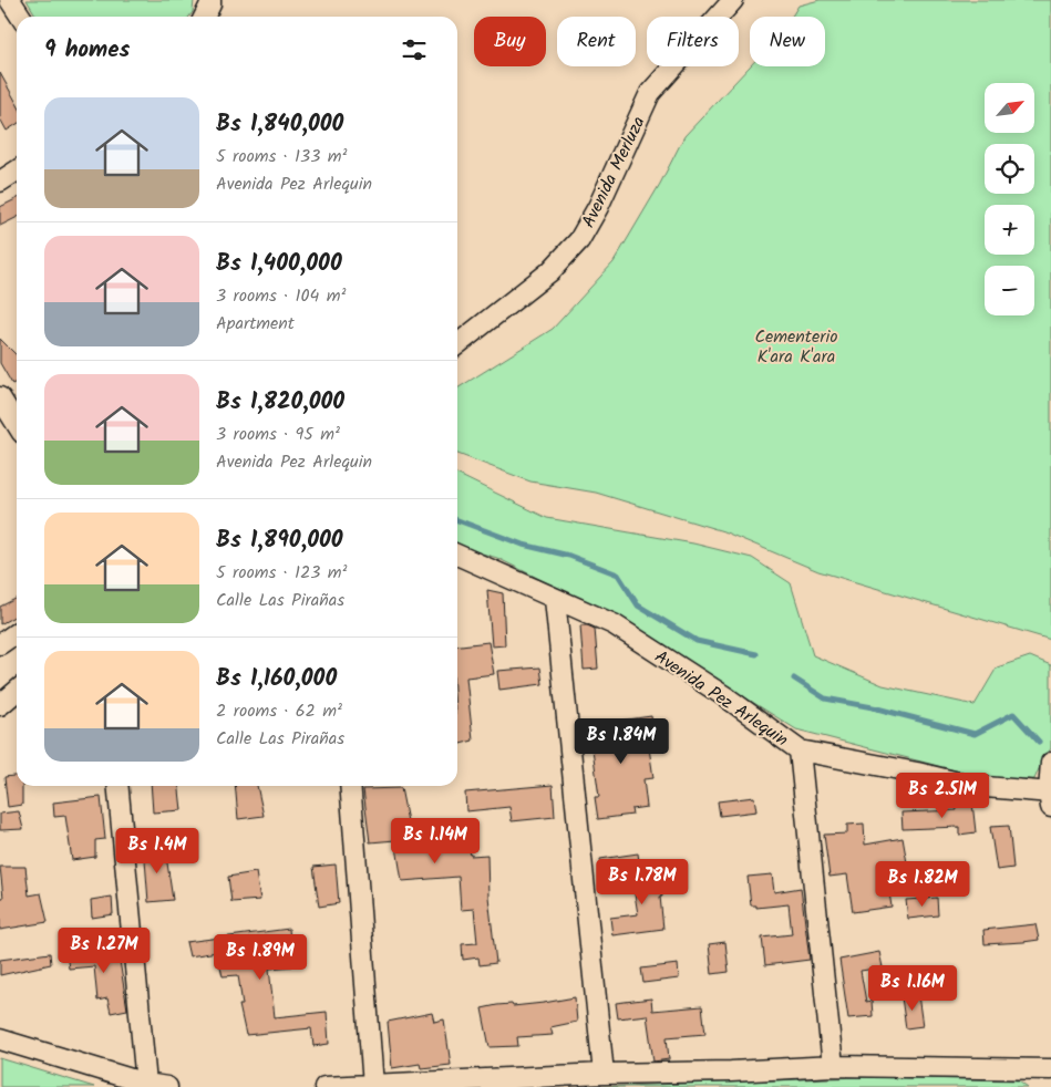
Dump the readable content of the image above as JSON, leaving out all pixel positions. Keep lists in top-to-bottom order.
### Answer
{
  "streets": {
    "street": ["Avenida Merluza", "Avenida Pez Arlequin"]
  },
  "parks": ["Cementerio K'ara K'ara"],
  "north": "top right",
  "page": {
    "chip": [
      "Buy",
      "Rent",
      "Filters",
      "New"
    ],
    "heading": "9 homes",
    "map_buttons": ["+", "−"],
    "list": [
      {
        "name": "Bs 1,840,000",
        "note": "5 rooms · 133 m² · Avenida Pez Arlequin"
      },
      {
        "name": "Bs 1,400,000",
        "note": "3 rooms · 104 m² · Apartment"
      },
      {
        "name": "Bs 1,820,000",
        "note": "3 rooms · 95 m² · Avenida Pez Arlequin"
      },
      {
        "name": "Bs 1,890,000",
        "note": "5 rooms · 123 m² · Calle Las Pirañas"
      },
      {
        "name": "Bs 1,160,000",
        "note": "2 rooms · 62 m² · Calle Las Pirañas"
      }
    ],
    "price": [
      "Bs 1.84M",
      "Bs 2.51M",
      "Bs 1.14M",
      "Bs 1.4M",
      "Bs 1.78M",
      "Bs 1.82M",
      "Bs 1.27M",
      "Bs 1.89M",
      "Bs 1.16M"
    ]
  }
}
